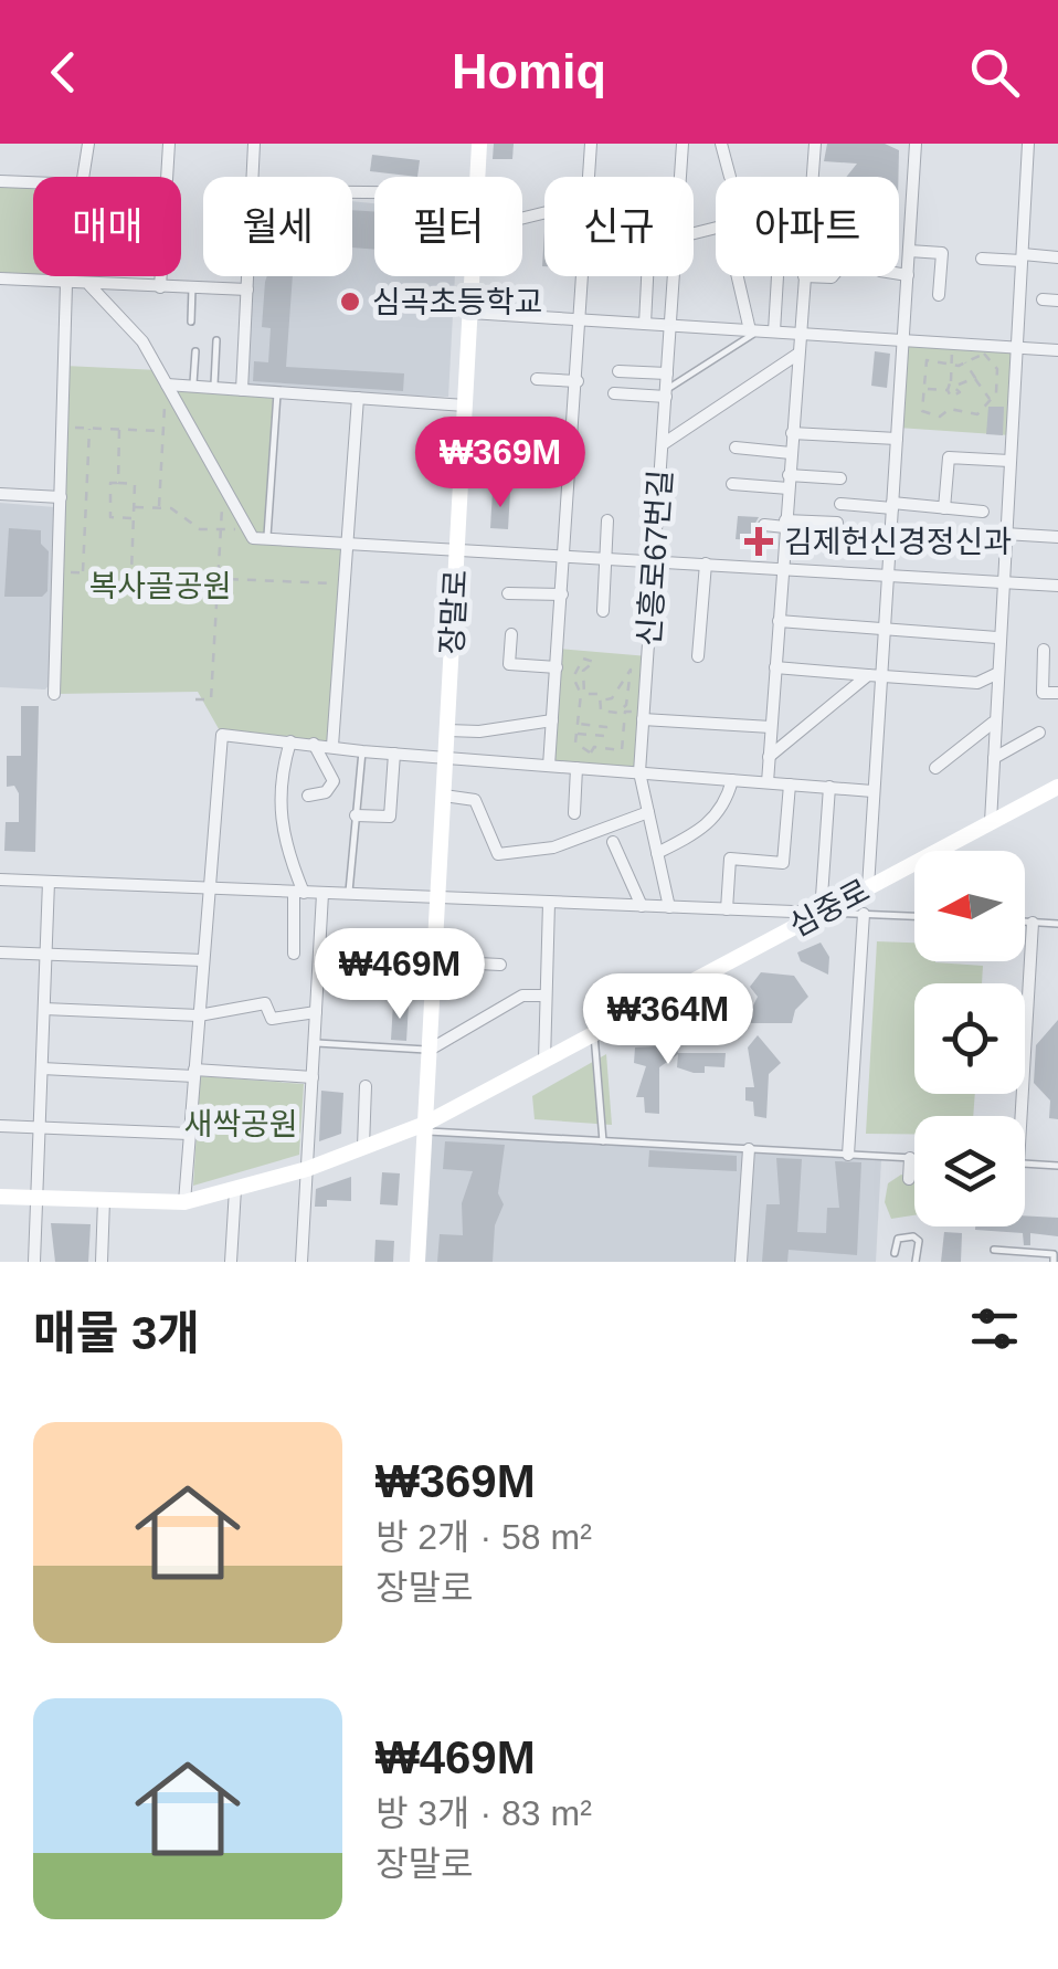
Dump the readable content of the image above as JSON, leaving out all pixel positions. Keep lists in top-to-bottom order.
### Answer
{
  "streets": {
    "street": ["신흥로67번길", "장말로", "심중로"]
  },
  "crossings": [
    ["장말로", "심중로"]
  ],
  "parks": ["복사골공원", "새싹공원"],
  "places": {
    "other": ["심곡초등학교"],
    "health": ["김제헌신경정신과"]
  },
  "north": "left",
  "page": {
    "header": "Homiq",
    "chip": [
      "매매",
      "월세",
      "필터",
      "신규",
      "아파트"
    ],
    "price": ["₩369M", "₩469M", "₩364M"],
    "heading": "매물 3개",
    "list": [
      {
        "name": "₩369M",
        "note": "방 2개 · 58 m² · 장말로"
      },
      {
        "name": "₩469M",
        "note": "방 3개 · 83 m² · 장말로"
      }
    ]
  }
}
